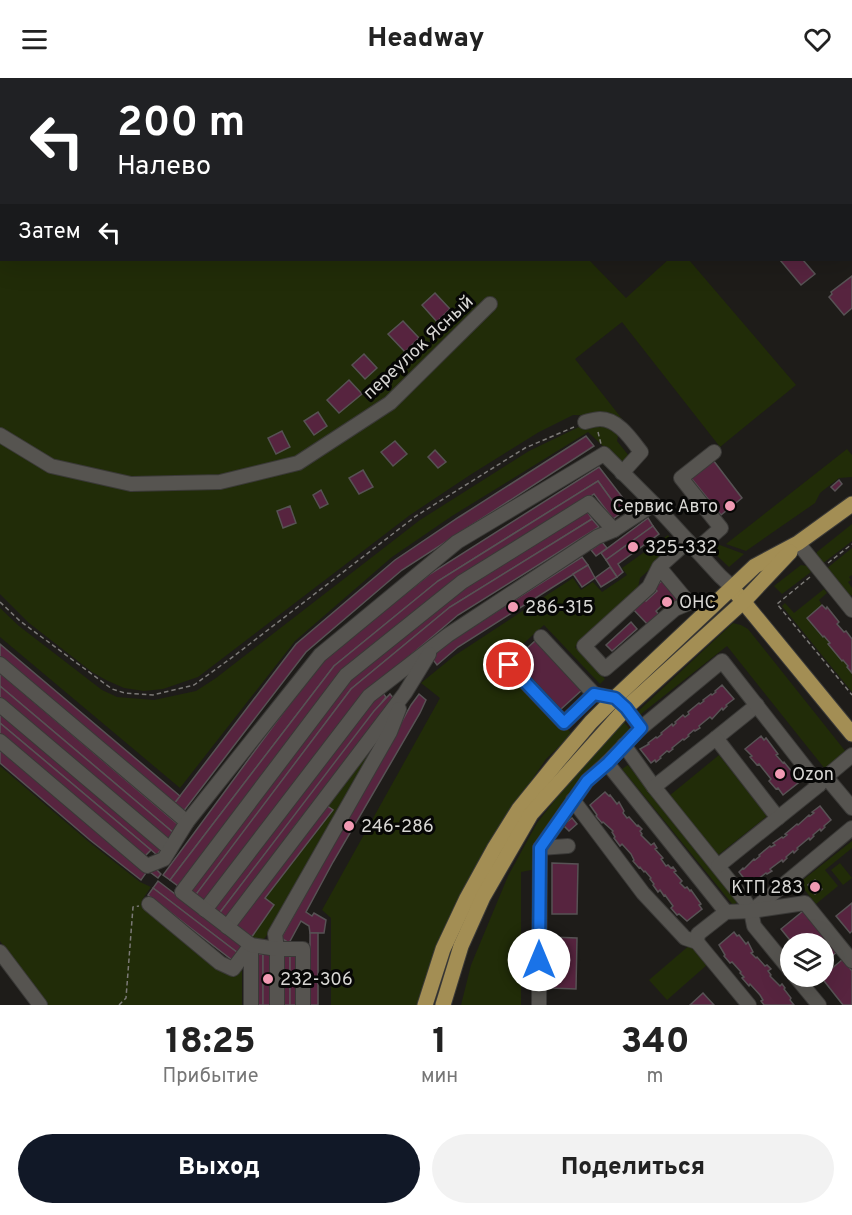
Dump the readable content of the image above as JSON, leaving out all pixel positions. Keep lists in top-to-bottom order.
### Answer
{
  "streets": {
    "street": ["переулок Ясный"]
  },
  "places": [
    "Сервис Авто",
    "325-332",
    "ОНС",
    "286-315",
    "Ozon",
    "246-286",
    "КТП 283",
    "232-306"
  ],
  "page": {
    "header": "Headway",
    "turn": ["200 m", "Налево"],
    "then": "Затем",
    "eta": [
      "18:25",
      "Прибытие",
      "1",
      "мин",
      "340",
      "m"
    ],
    "buttons": ["Выход", "Поделиться"]
  }
}
